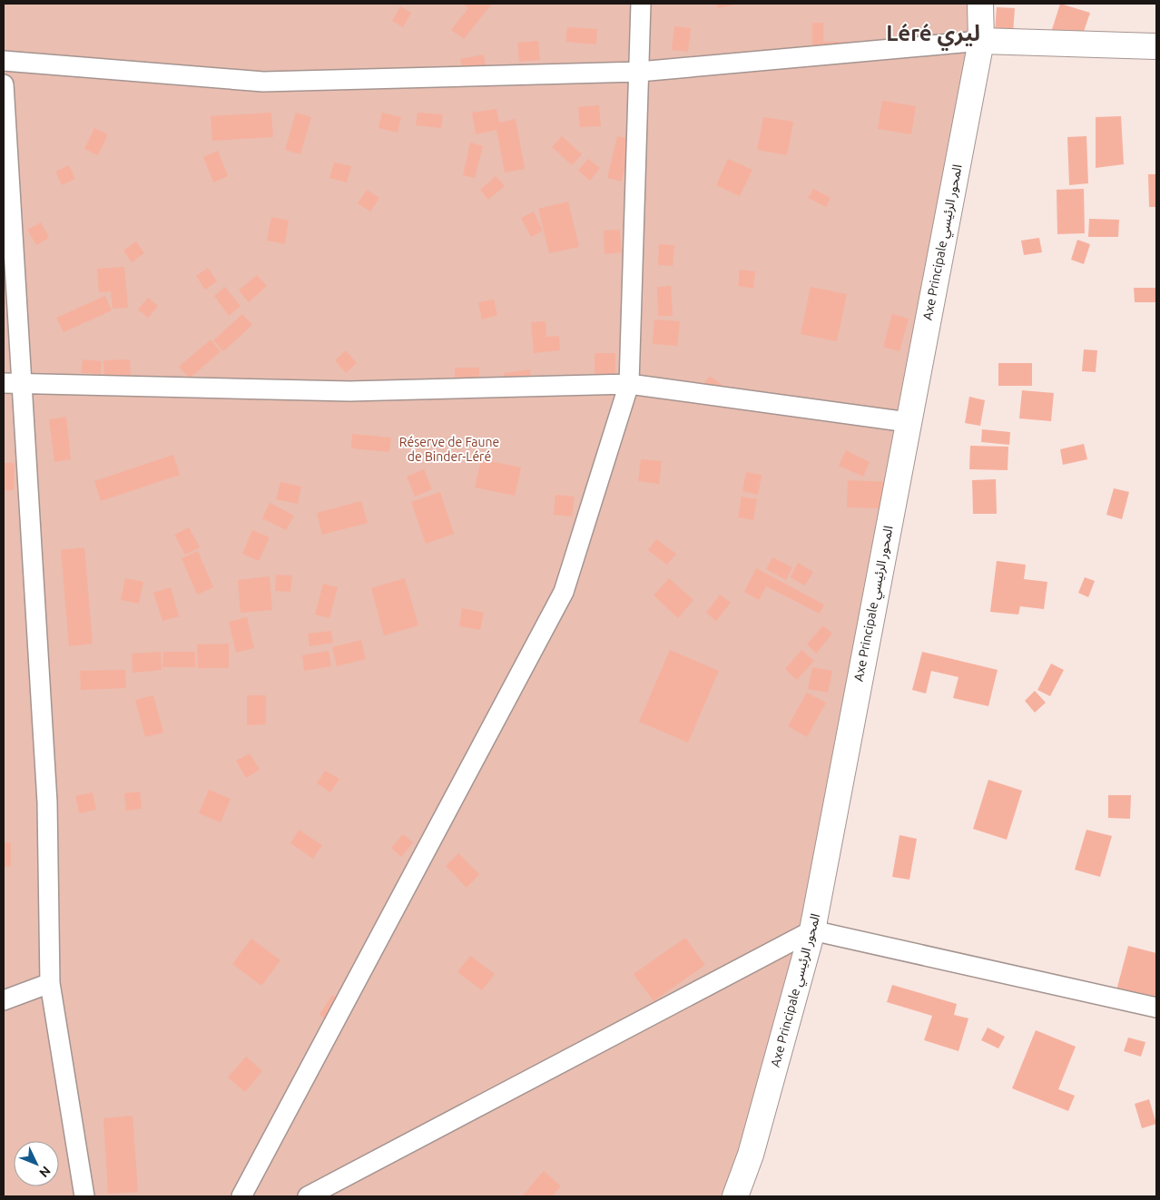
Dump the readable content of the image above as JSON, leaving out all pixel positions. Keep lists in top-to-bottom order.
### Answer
{
  "streets": {
    "main road": ["Axe Principale المحور الرئيسي"]
  },
  "districts": ["Léré ليري"],
  "parks": ["Réserve de Faune de Binder-Léré"],
  "north": "bottom right"
}
